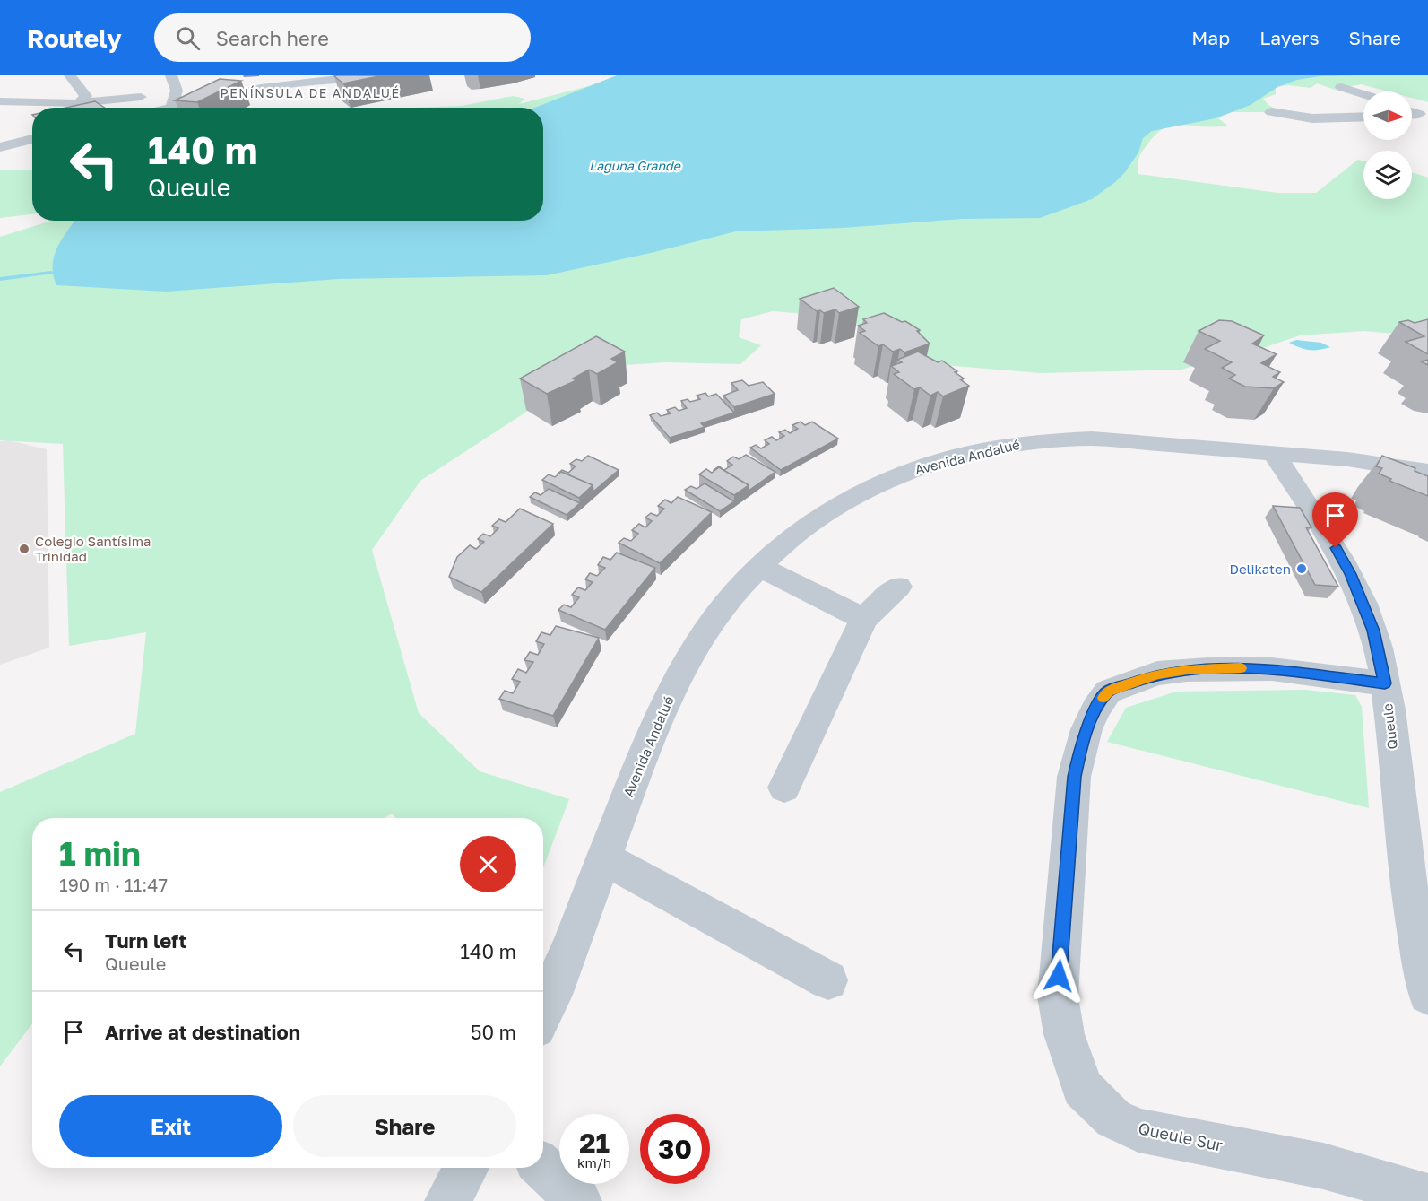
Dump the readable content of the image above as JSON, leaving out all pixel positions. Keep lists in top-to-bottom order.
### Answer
{
  "streets": {
    "street": ["Avenida Andalué", "Queule", "Queule Sur"]
  },
  "crossings": [
    ["Avenida Andalué", "Queule"],
    ["Queule", "Queule Sur"]
  ],
  "districts": ["PENÍNSULA DE ANDALUÉ"],
  "water": ["Laguna Grande"],
  "places": ["Colegio Santísima Trinidad", "Delikaten"],
  "north": "right",
  "page": {
    "header": "Routely",
    "search": "Search here",
    "nav": ["Map", "Layers", "Share"],
    "turn": ["140 m", "Queule"],
    "heading": ["1 min", "190 m · 11:47"],
    "list": [
      {
        "name": "Turn left",
        "note": "Queule",
        "value": "140 m"
      },
      {
        "name": "Arrive at destination",
        "value": "50 m"
      }
    ],
    "buttons": ["Exit", "Share"],
    "speed": "21 km/h",
    "limit": "30"
  }
}
